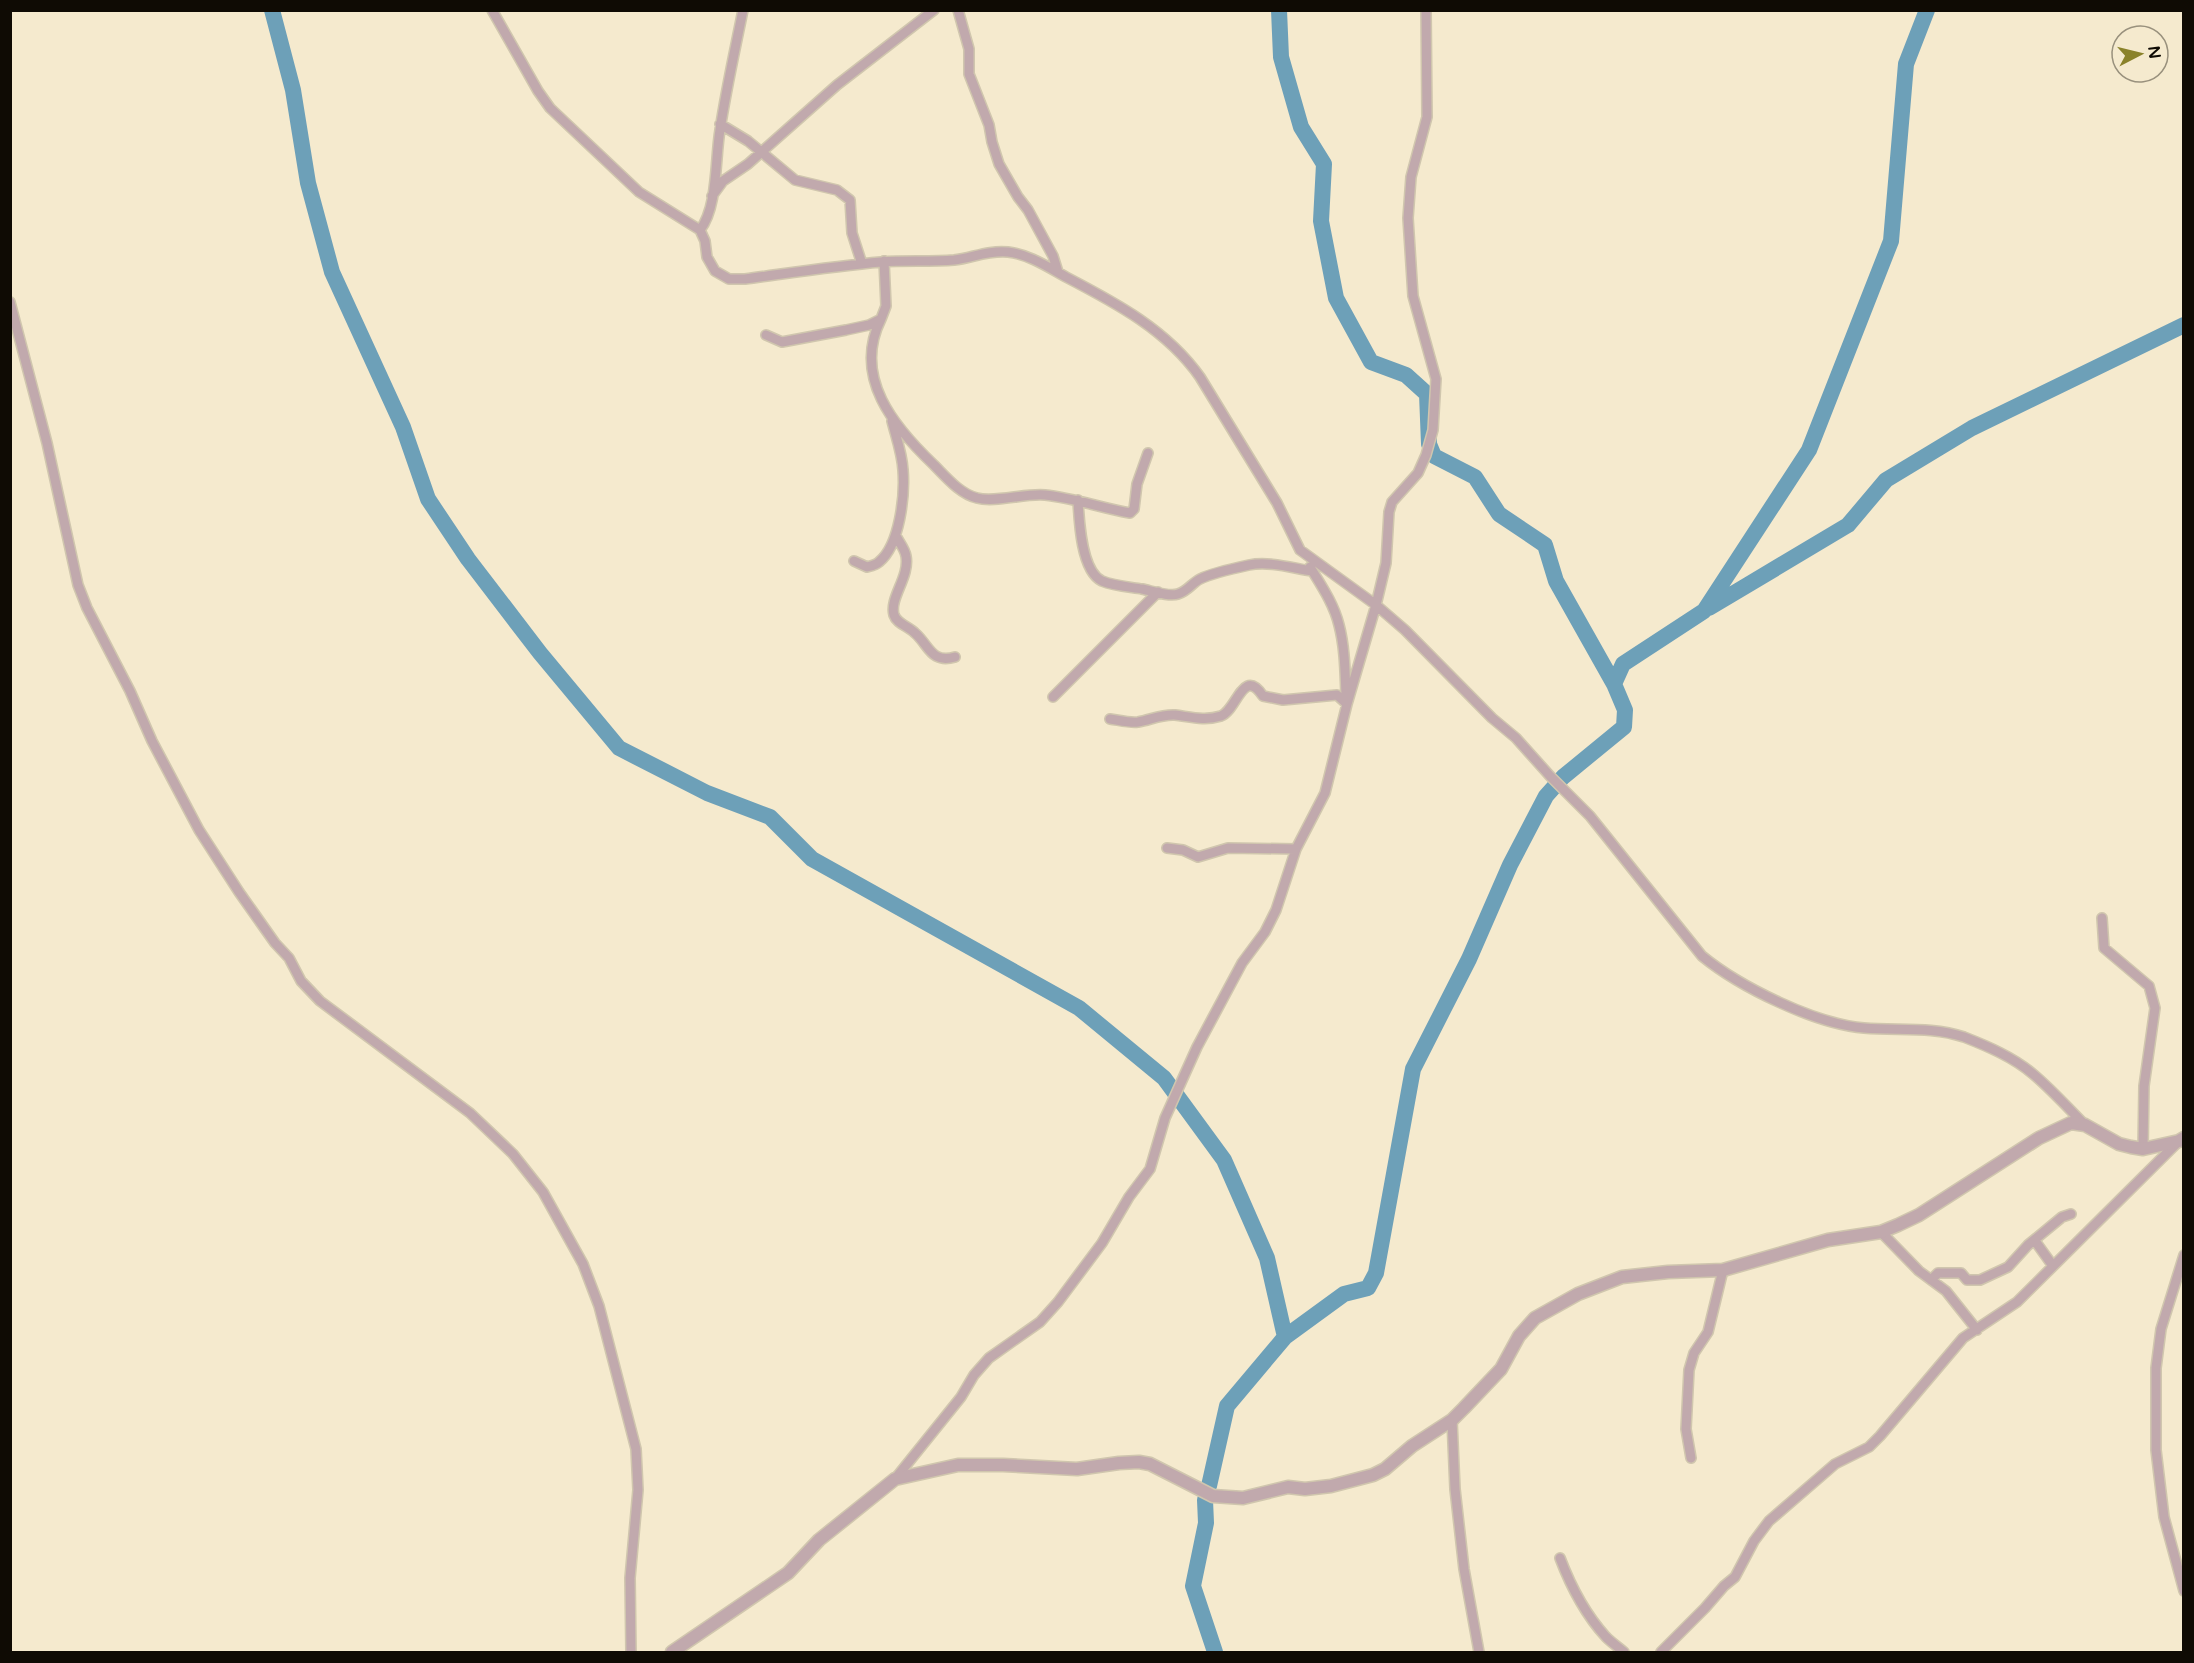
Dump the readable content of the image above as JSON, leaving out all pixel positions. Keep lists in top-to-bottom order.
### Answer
{
  "north": "right"
}
